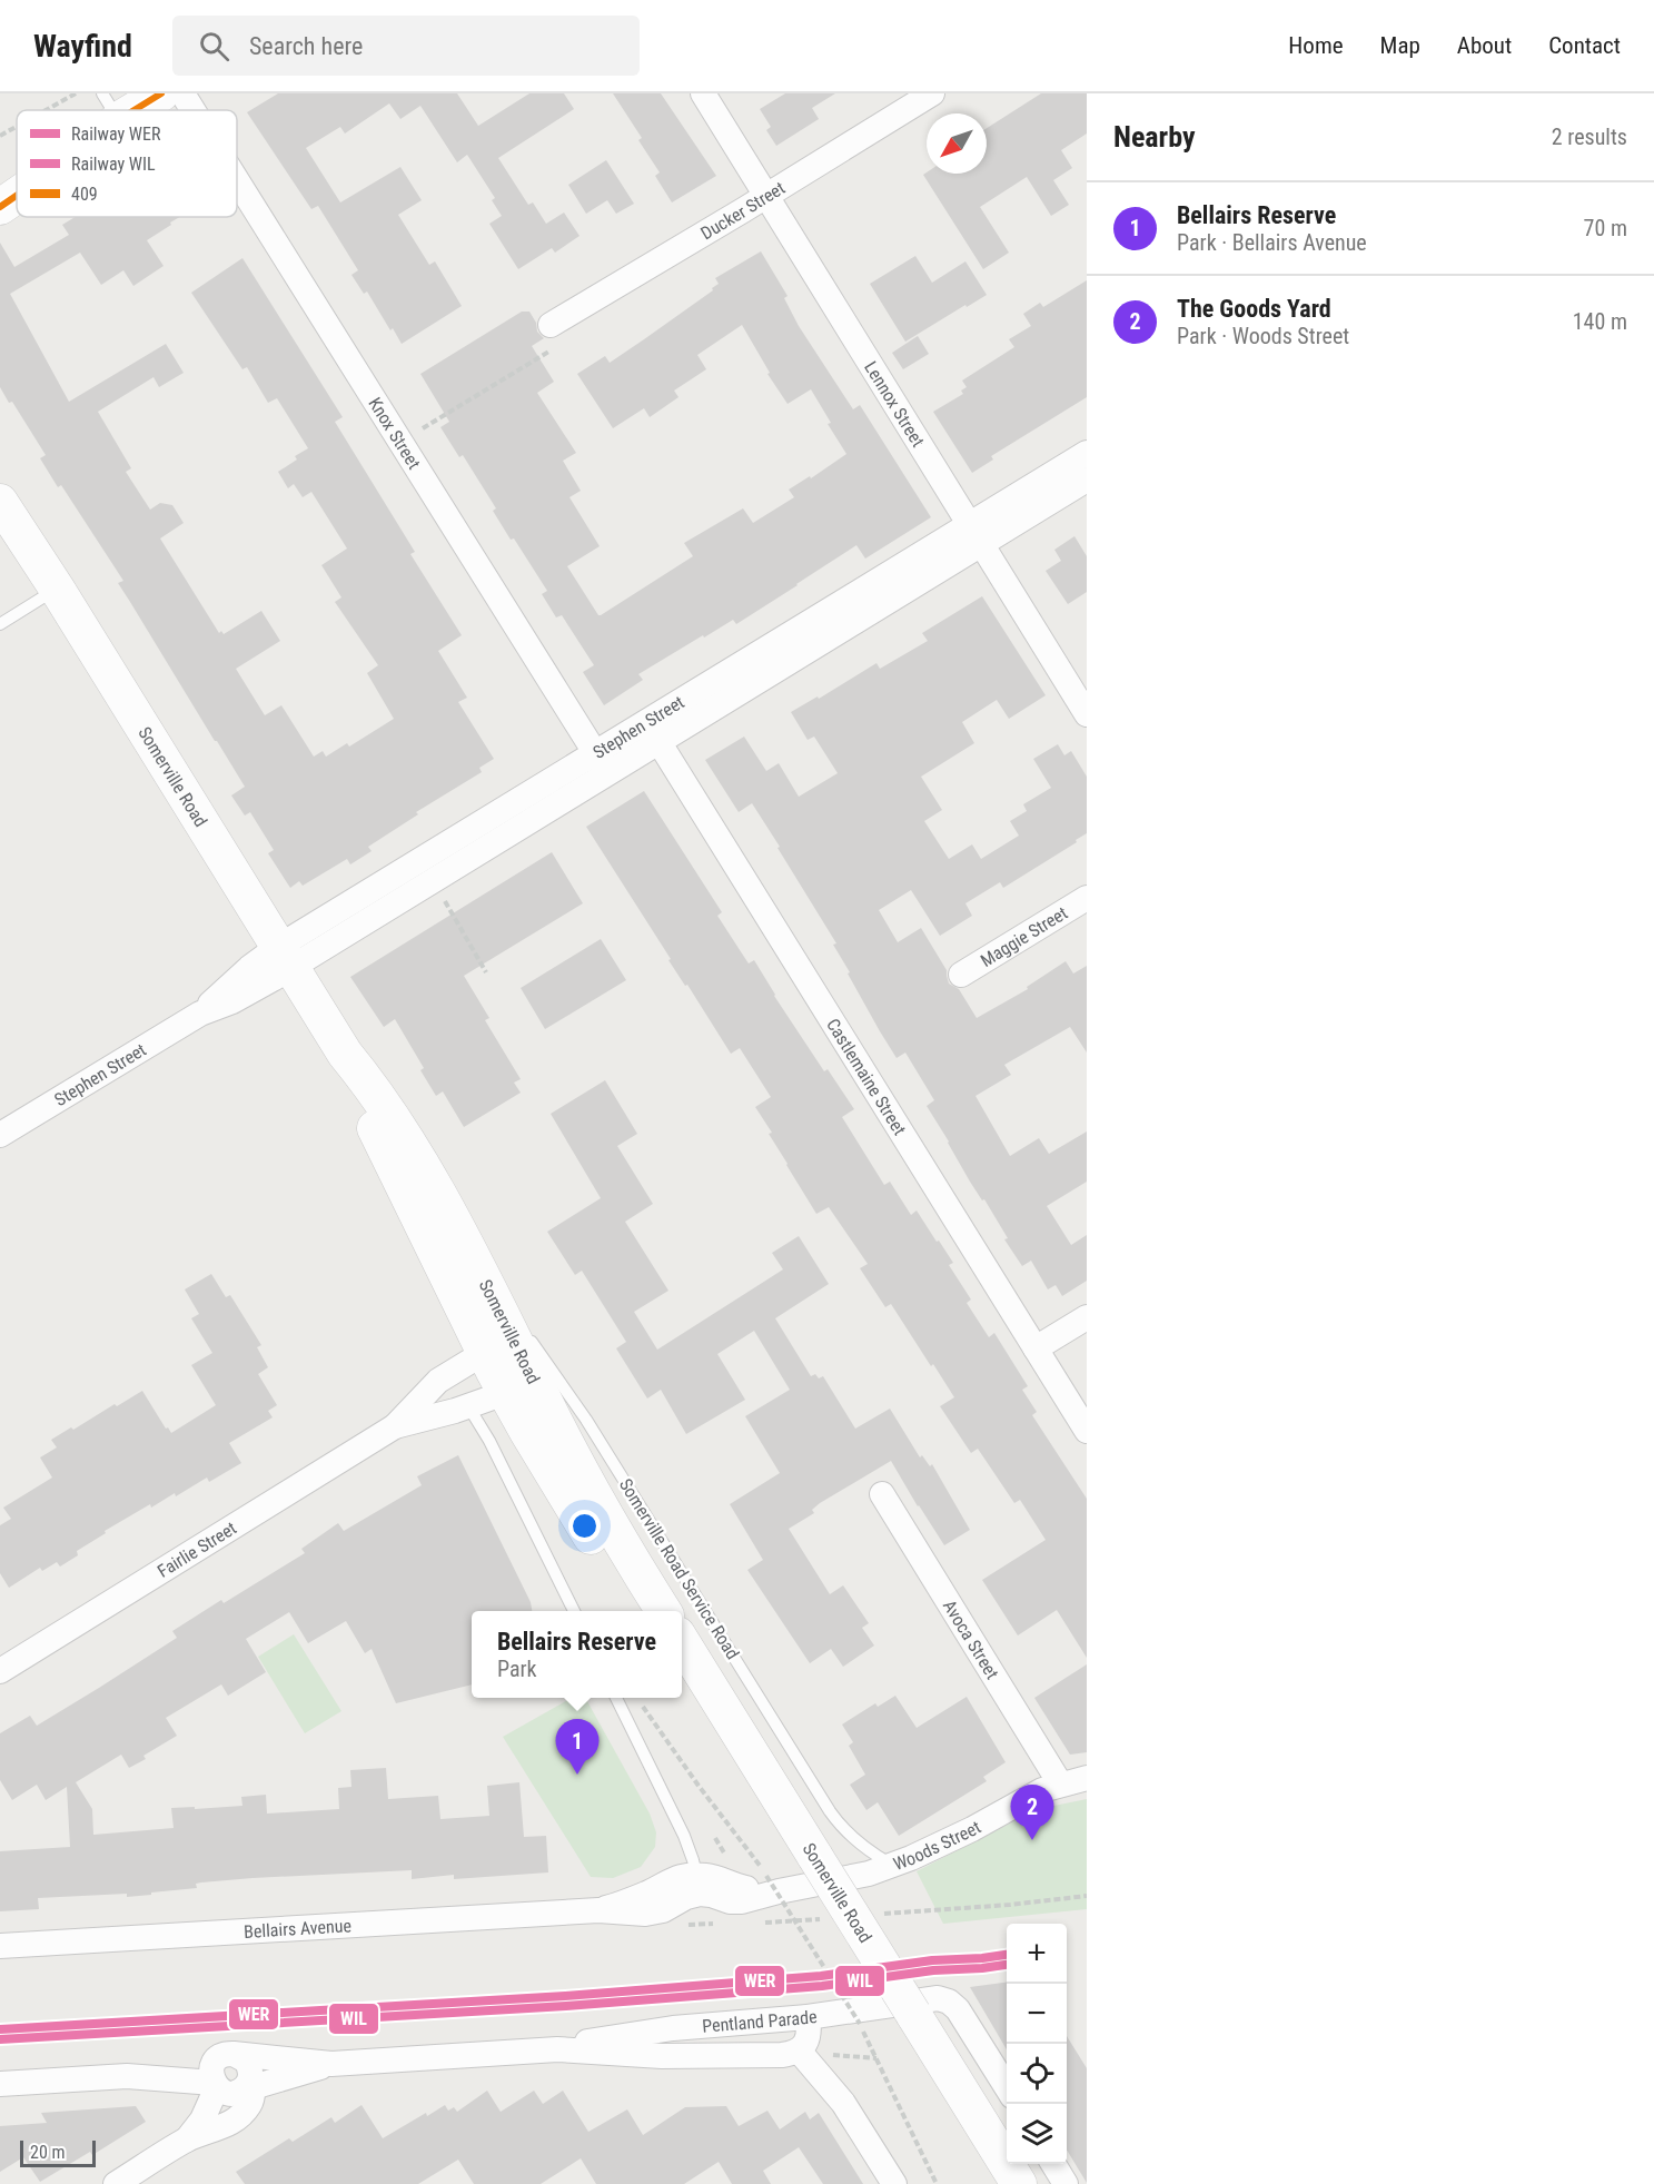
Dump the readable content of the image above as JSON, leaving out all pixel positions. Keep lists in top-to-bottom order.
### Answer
{
  "streets": {
    "main road": ["Somerville Road"],
    "street": [
      "Ducker Street",
      "Lennox Street",
      "Knox Street",
      "Stephen Street",
      "Maggie Street",
      "Castlemaine Street",
      "Fairlie Street",
      "Avoca Street",
      "Woods Street",
      "Bellairs Avenue",
      "Pentland Parade"
    ],
    "lane": ["Somerville Road Service Road"]
  },
  "crossings": [
    ["Ducker Street", "Lennox Street"],
    ["Lennox Street", "Stephen Street"],
    ["Knox Street", "Stephen Street"],
    ["Stephen Street", "Somerville Road"],
    ["Stephen Street", "Castlemaine Street"],
    ["Somerville Road", "Fairlie Street"],
    ["Somerville Road", "Somerville Road Service Road"],
    ["Somerville Road", "Woods Street"],
    ["Somerville Road Service Road", "Woods Street"],
    ["Avoca Street", "Woods Street"],
    ["Woods Street", "Bellairs Avenue"]
  ],
  "lines": ["transit line 409", "rail line WER", "rail line WIL"],
  "legend": ["Railway WER", "Railway WIL", "409"],
  "scale_bar": "20 m",
  "north": "bottom left",
  "page": {
    "header": "Wayfind",
    "search": "Search here",
    "nav": [
      "Home",
      "Map",
      "About",
      "Contact"
    ],
    "heading": ["Nearby", "2 results"],
    "list": [
      {
        "mark": "1",
        "name": "Bellairs Reserve",
        "note": "Park · Bellairs Avenue",
        "value": "70 m"
      },
      {
        "mark": "2",
        "name": "The Goods Yard",
        "note": "Park · Woods Street",
        "value": "140 m"
      }
    ],
    "popup": ["Bellairs Reserve", "Park"],
    "pins": ["1", "2"],
    "map_buttons": ["+", "−"],
    "scale": "20 m"
  }
}
